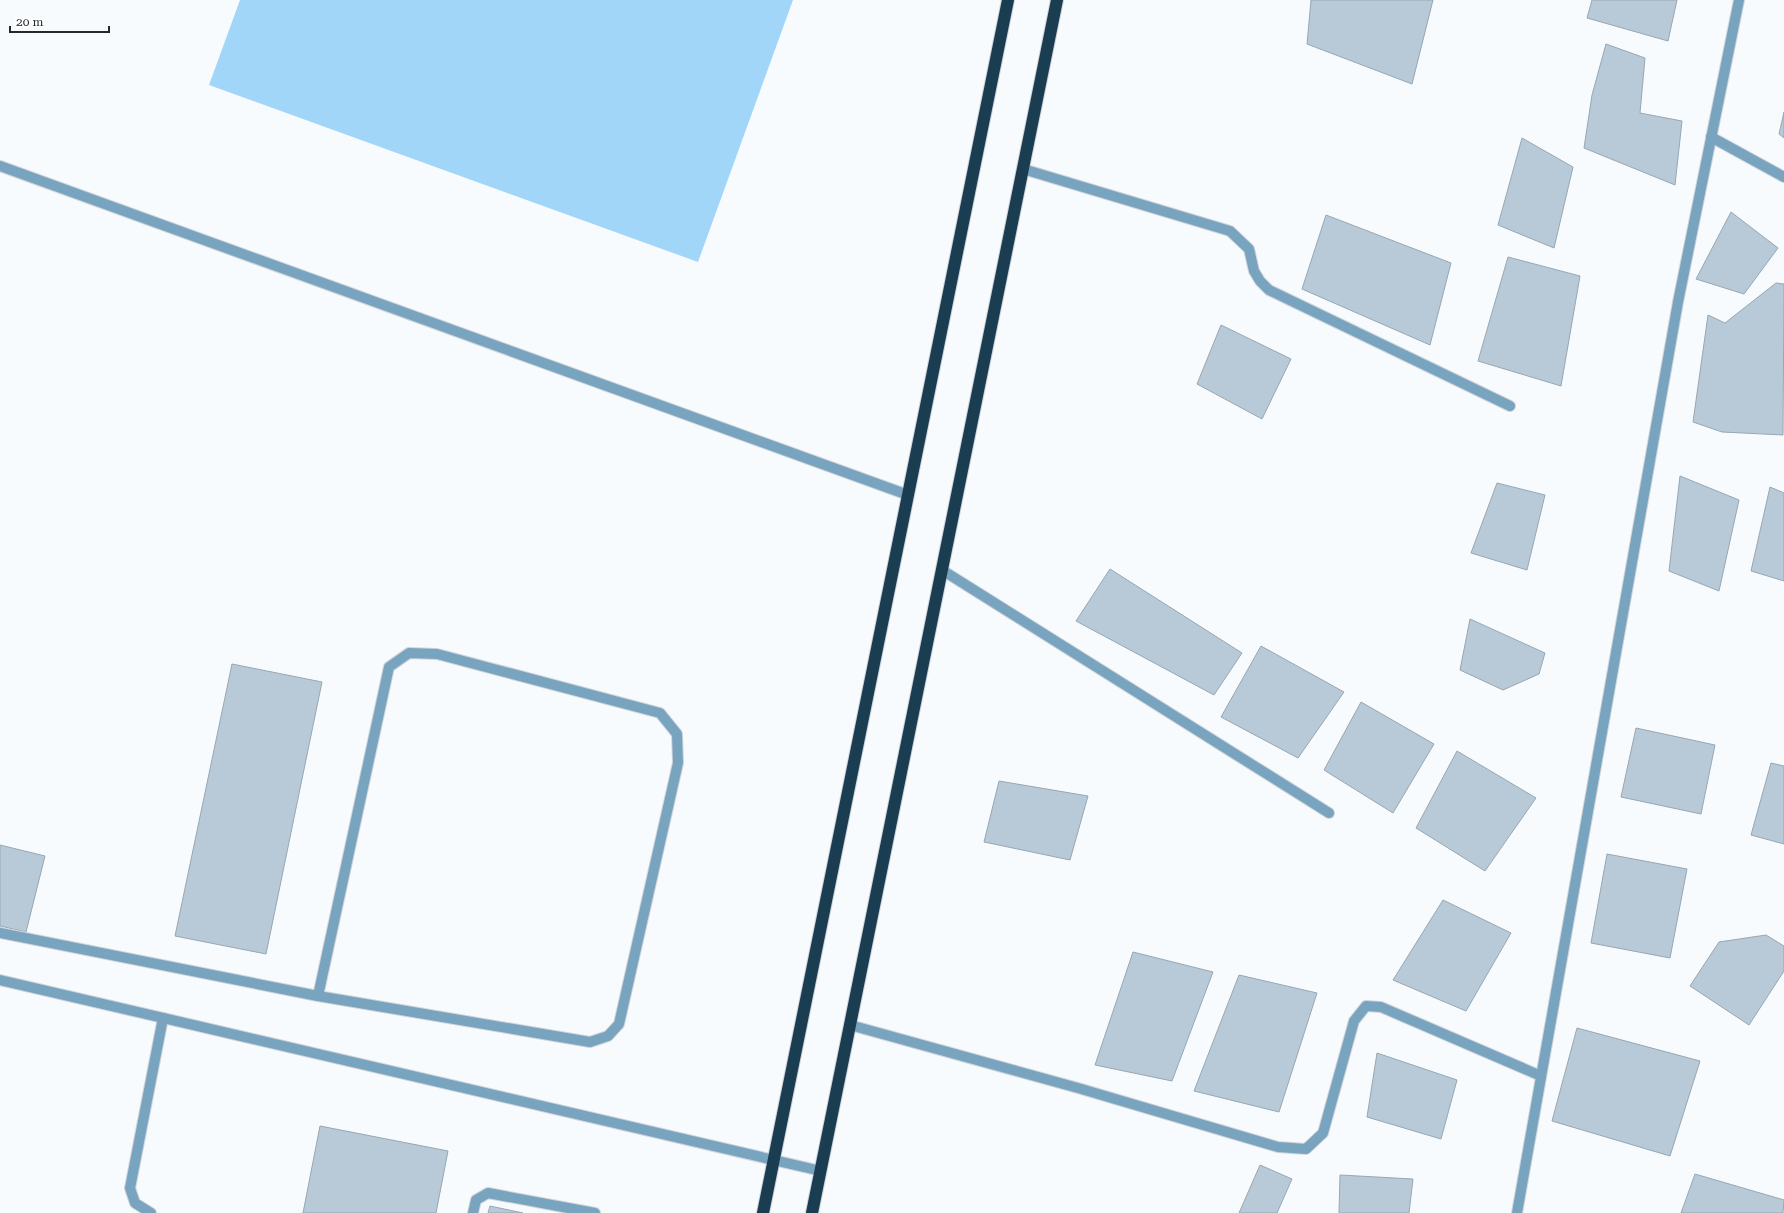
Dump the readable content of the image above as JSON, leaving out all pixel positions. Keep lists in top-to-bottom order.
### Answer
{
  "scale_bar": "20 m"
}
